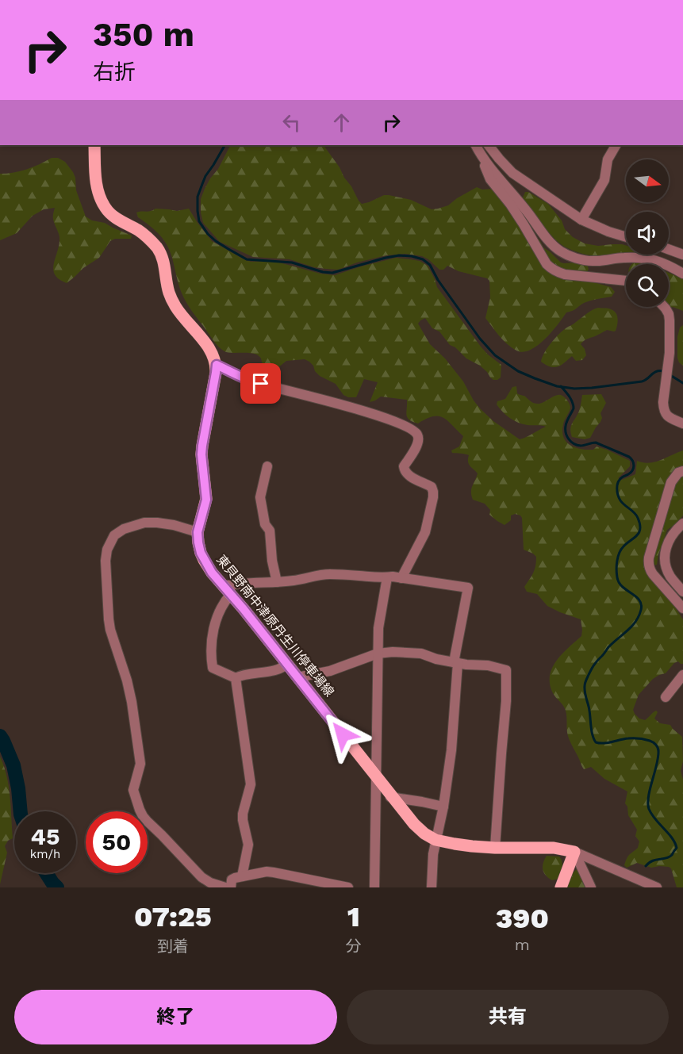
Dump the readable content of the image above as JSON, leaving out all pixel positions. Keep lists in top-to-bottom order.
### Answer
{
  "streets": {
    "main road": ["東貝野南中津原丹生川停車場線"]
  },
  "north": "right",
  "page": {
    "turn": ["350 m", "右折"],
    "speed": "45 km/h",
    "limit": "50",
    "eta": [
      "07:25",
      "到着",
      "1",
      "分",
      "390",
      "m"
    ],
    "buttons": ["終了", "共有"]
  }
}
